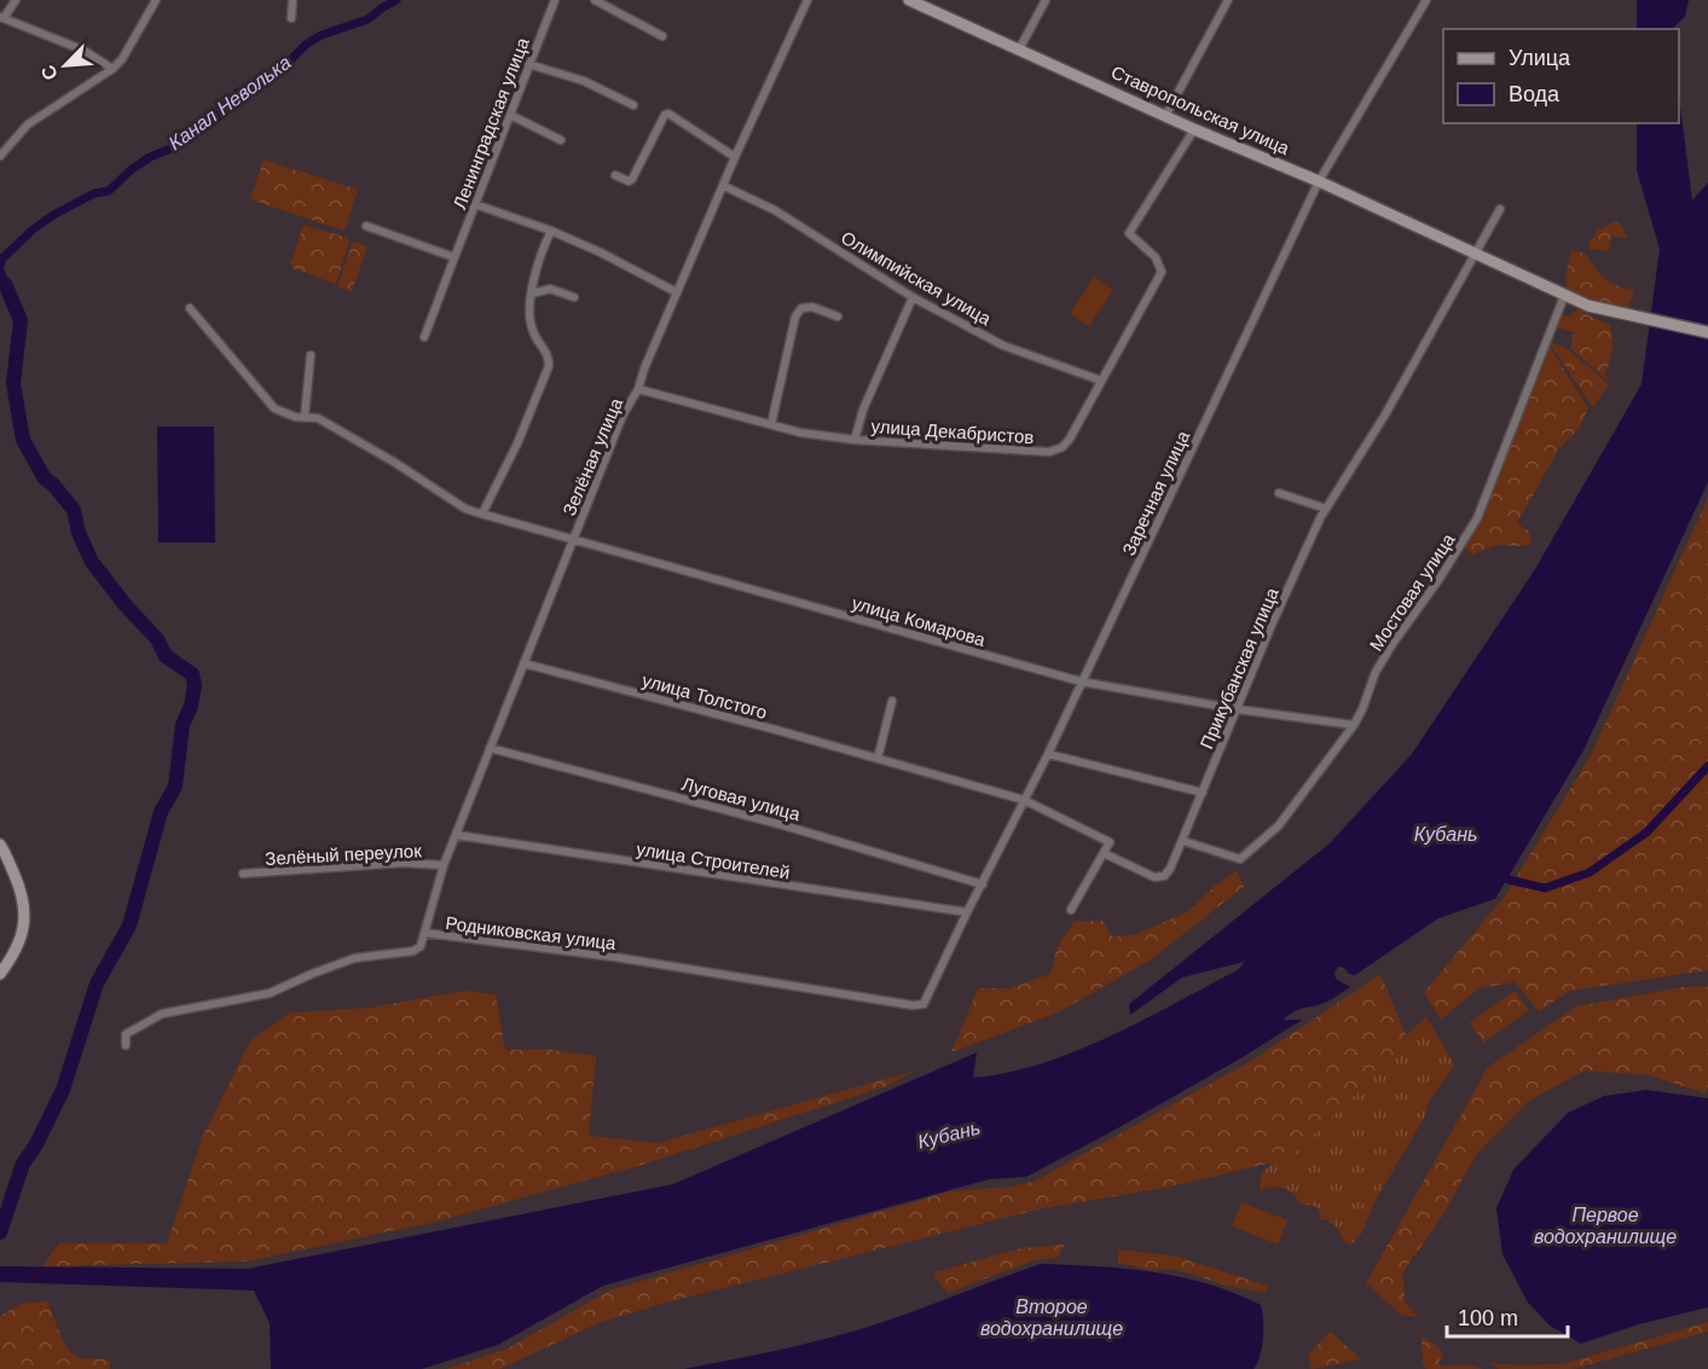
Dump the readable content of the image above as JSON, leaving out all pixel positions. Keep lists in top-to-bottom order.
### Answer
{
  "streets": {
    "main road": ["Ставропольская улица"],
    "street": [
      "Ленинградская улица",
      "Олимпийская улица",
      "улица Декабристов",
      "Зелёная улица",
      "Заречная улица",
      "Мостовая улица",
      "улица Комарова",
      "Прикубанская улица",
      "улица Толстого",
      "Луговая улица",
      "Зелёный переулок",
      "улица Строителей",
      "Родниковская улица"
    ]
  },
  "crossings": [
    ["Ставропольская улица", "улица Декабристов"],
    ["Ставропольская улица", "Заречная улица"],
    ["Ставропольская улица", "Мостовая улица"],
    ["Ставропольская улица", "Прикубанская улица"],
    ["Олимпийская улица", "улица Декабристов"],
    ["Олимпийская улица", "Зелёная улица"],
    ["улица Декабристов", "Зелёная улица"],
    ["Зелёная улица", "улица Комарова"],
    ["Зелёная улица", "улица Толстого"],
    ["Зелёная улица", "Луговая улица"],
    ["Зелёная улица", "Зелёный переулок"],
    ["Зелёная улица", "улица Строителей"],
    ["Зелёная улица", "Родниковская улица"],
    ["Заречная улица", "улица Комарова"],
    ["Заречная улица", "улица Толстого"],
    ["Заречная улица", "Луговая улица"],
    ["Заречная улица", "улица Строителей"],
    ["Заречная улица", "Родниковская улица"],
    ["Мостовая улица", "улица Комарова"],
    ["Мостовая улица", "Прикубанская улица"],
    ["улица Комарова", "Прикубанская улица"],
    ["Прикубанская улица", "улица Толстого"]
  ],
  "water": [
    "Канал Неволька",
    "Кубань",
    "Первое водохранилище",
    "Второе водохранилище"
  ],
  "legend": ["Улица", "Вода"],
  "scale_bar": "100 m",
  "north": "bottom left"
}
